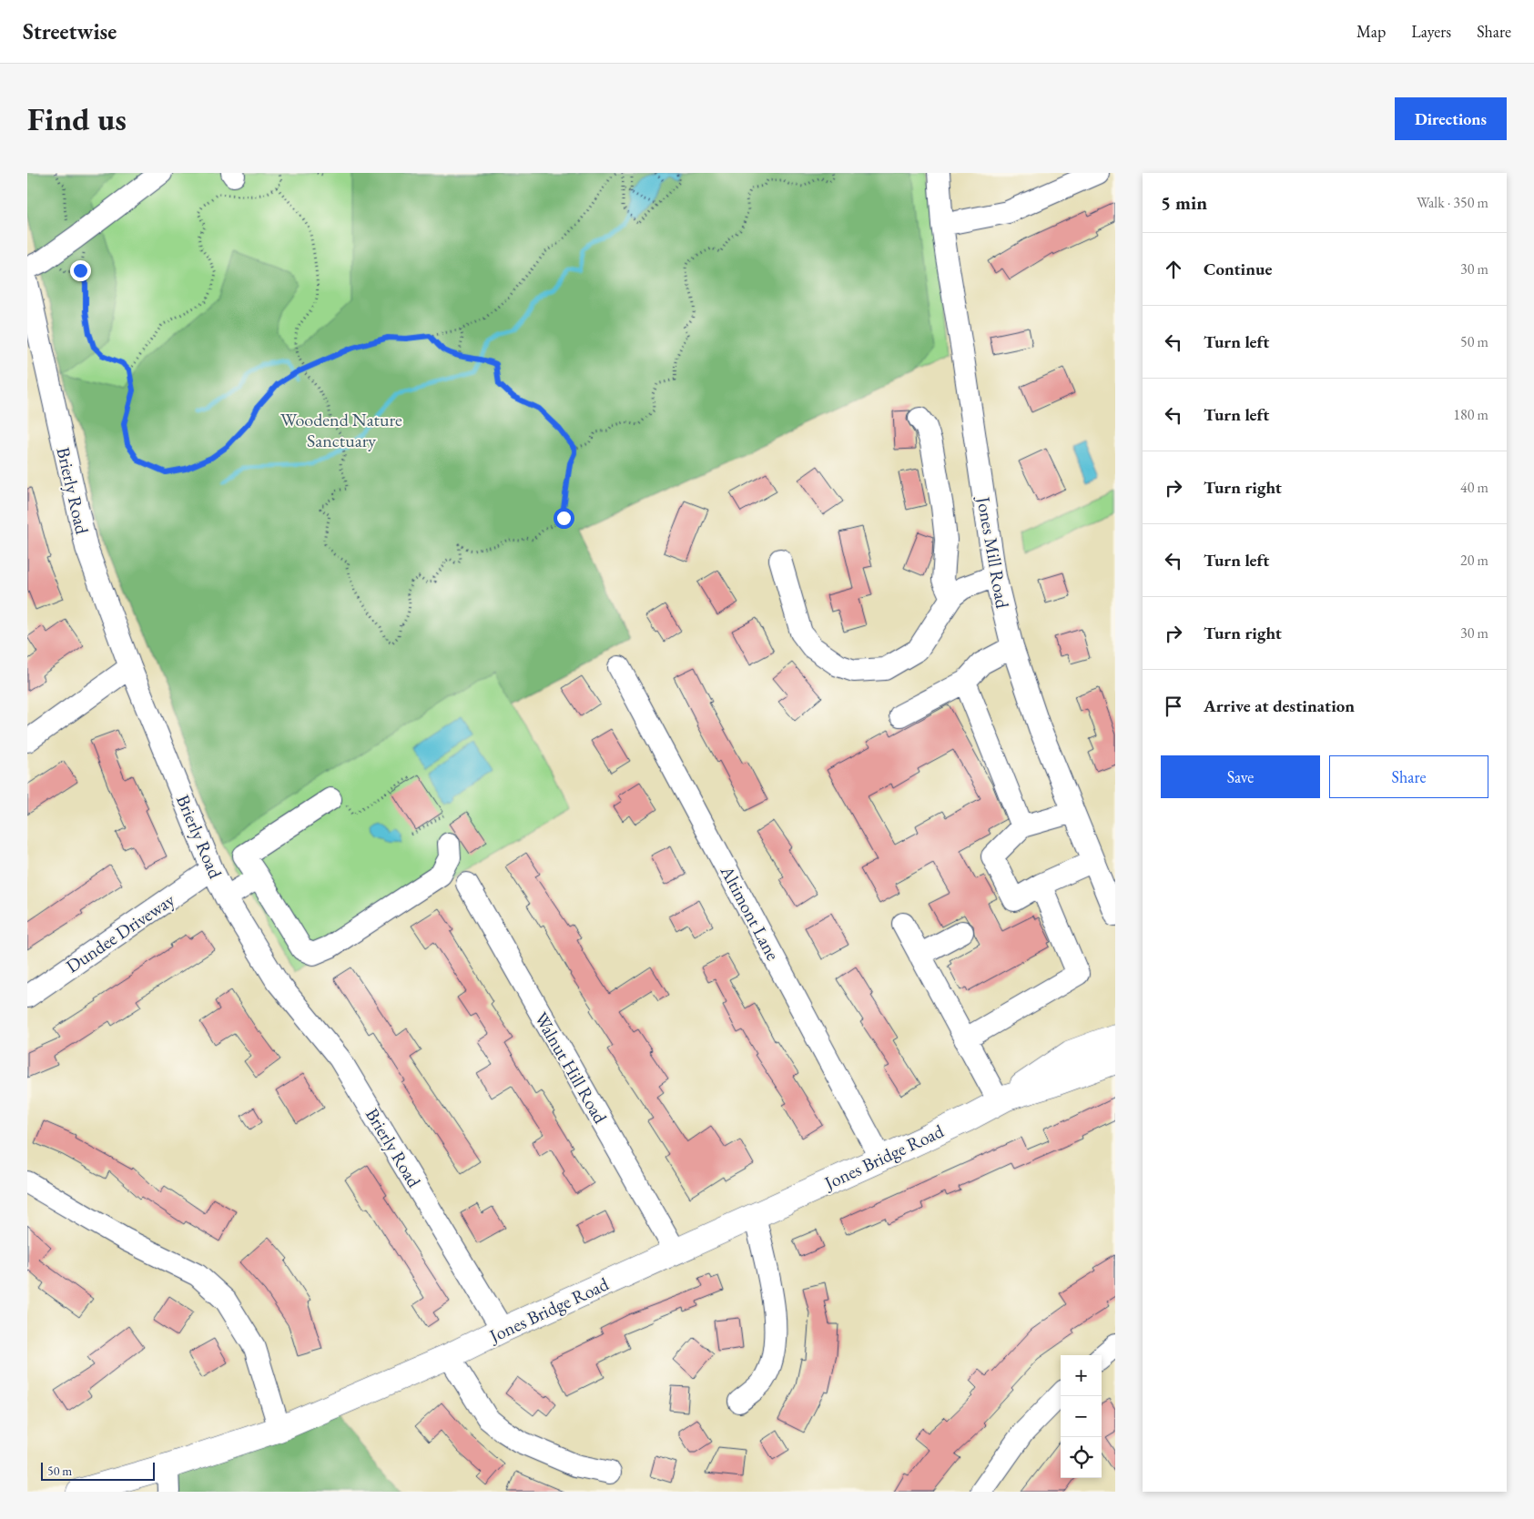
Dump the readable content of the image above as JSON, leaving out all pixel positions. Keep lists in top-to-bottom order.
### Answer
{
  "streets": {
    "main road": ["Jones Bridge Road"],
    "street": [
      "Brierly Road",
      "Jones Mill Road",
      "Altimont Lane",
      "Dundee Driveway",
      "Walnut Hill Road"
    ]
  },
  "crossings": [
    ["Brierly Road", "Dundee Driveway"],
    ["Brierly Road", "Jones Bridge Road"],
    ["Altimont Lane", "Jones Bridge Road"],
    ["Walnut Hill Road", "Jones Bridge Road"]
  ],
  "parks": ["Woodend Nature Sanctuary"],
  "scale_bar": "50 m",
  "page": {
    "header": "Streetwise",
    "nav": ["Map", "Layers", "Share"],
    "buttons": [
      "Directions",
      ["Save", "Share"]
    ],
    "title": "Find us",
    "heading": ["5 min", "Walk · 350 m"],
    "list": [
      ["Continue", "30 m"],
      ["Turn left", "50 m"],
      ["Turn left", "180 m"],
      ["Turn right", "40 m"],
      ["Turn left", "20 m"],
      ["Turn right", "30 m"],
      "Arrive at destination"
    ],
    "map_buttons": ["+", "−"],
    "scale": "50 m"
  }
}
